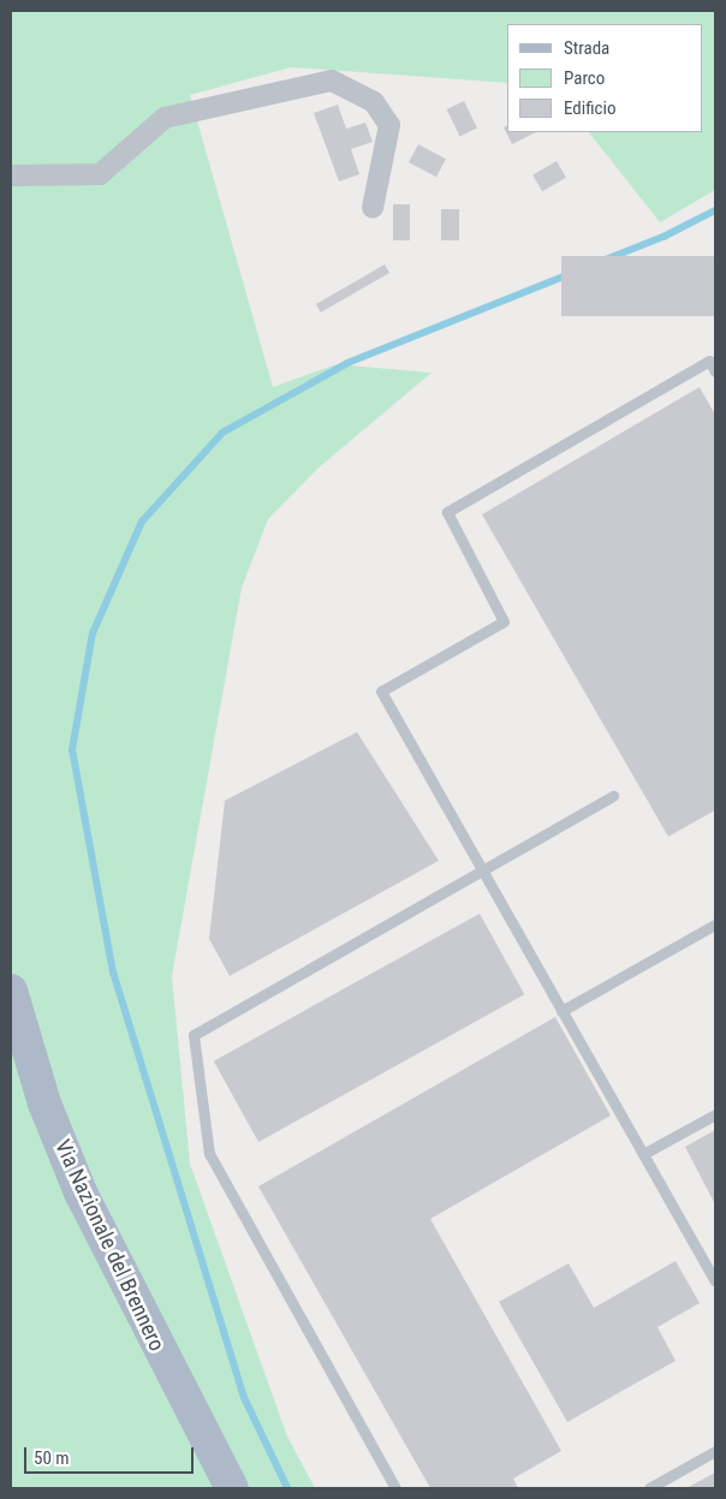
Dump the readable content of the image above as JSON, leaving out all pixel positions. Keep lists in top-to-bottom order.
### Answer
{
  "streets": {
    "main road": ["Via Nazionale del Brennero"]
  },
  "legend": ["Strada", "Parco", "Edificio"],
  "scale_bar": "50 m"
}
